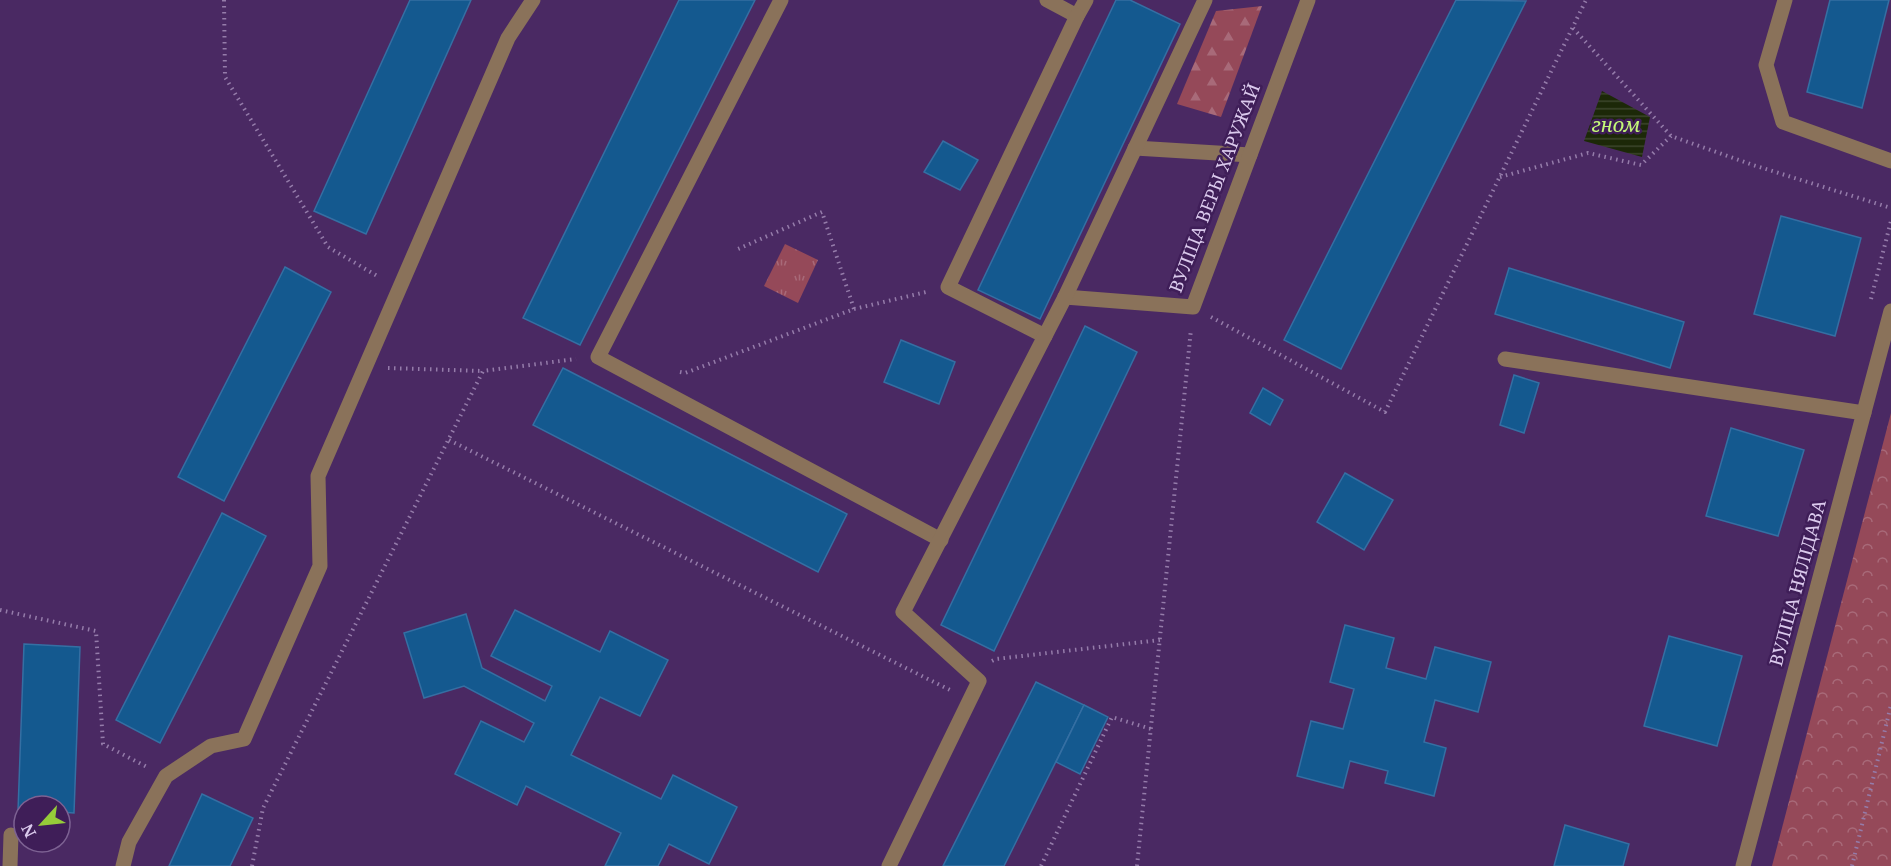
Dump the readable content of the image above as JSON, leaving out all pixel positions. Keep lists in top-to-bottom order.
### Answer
{
  "streets": {
    "street": ["ВУЛІЦА ВЕРЫ ХАРУЖАЙ", "ВУЛІЦА НЯЛІДАВА"]
  },
  "water": ["гном"],
  "north": "bottom left"
}
